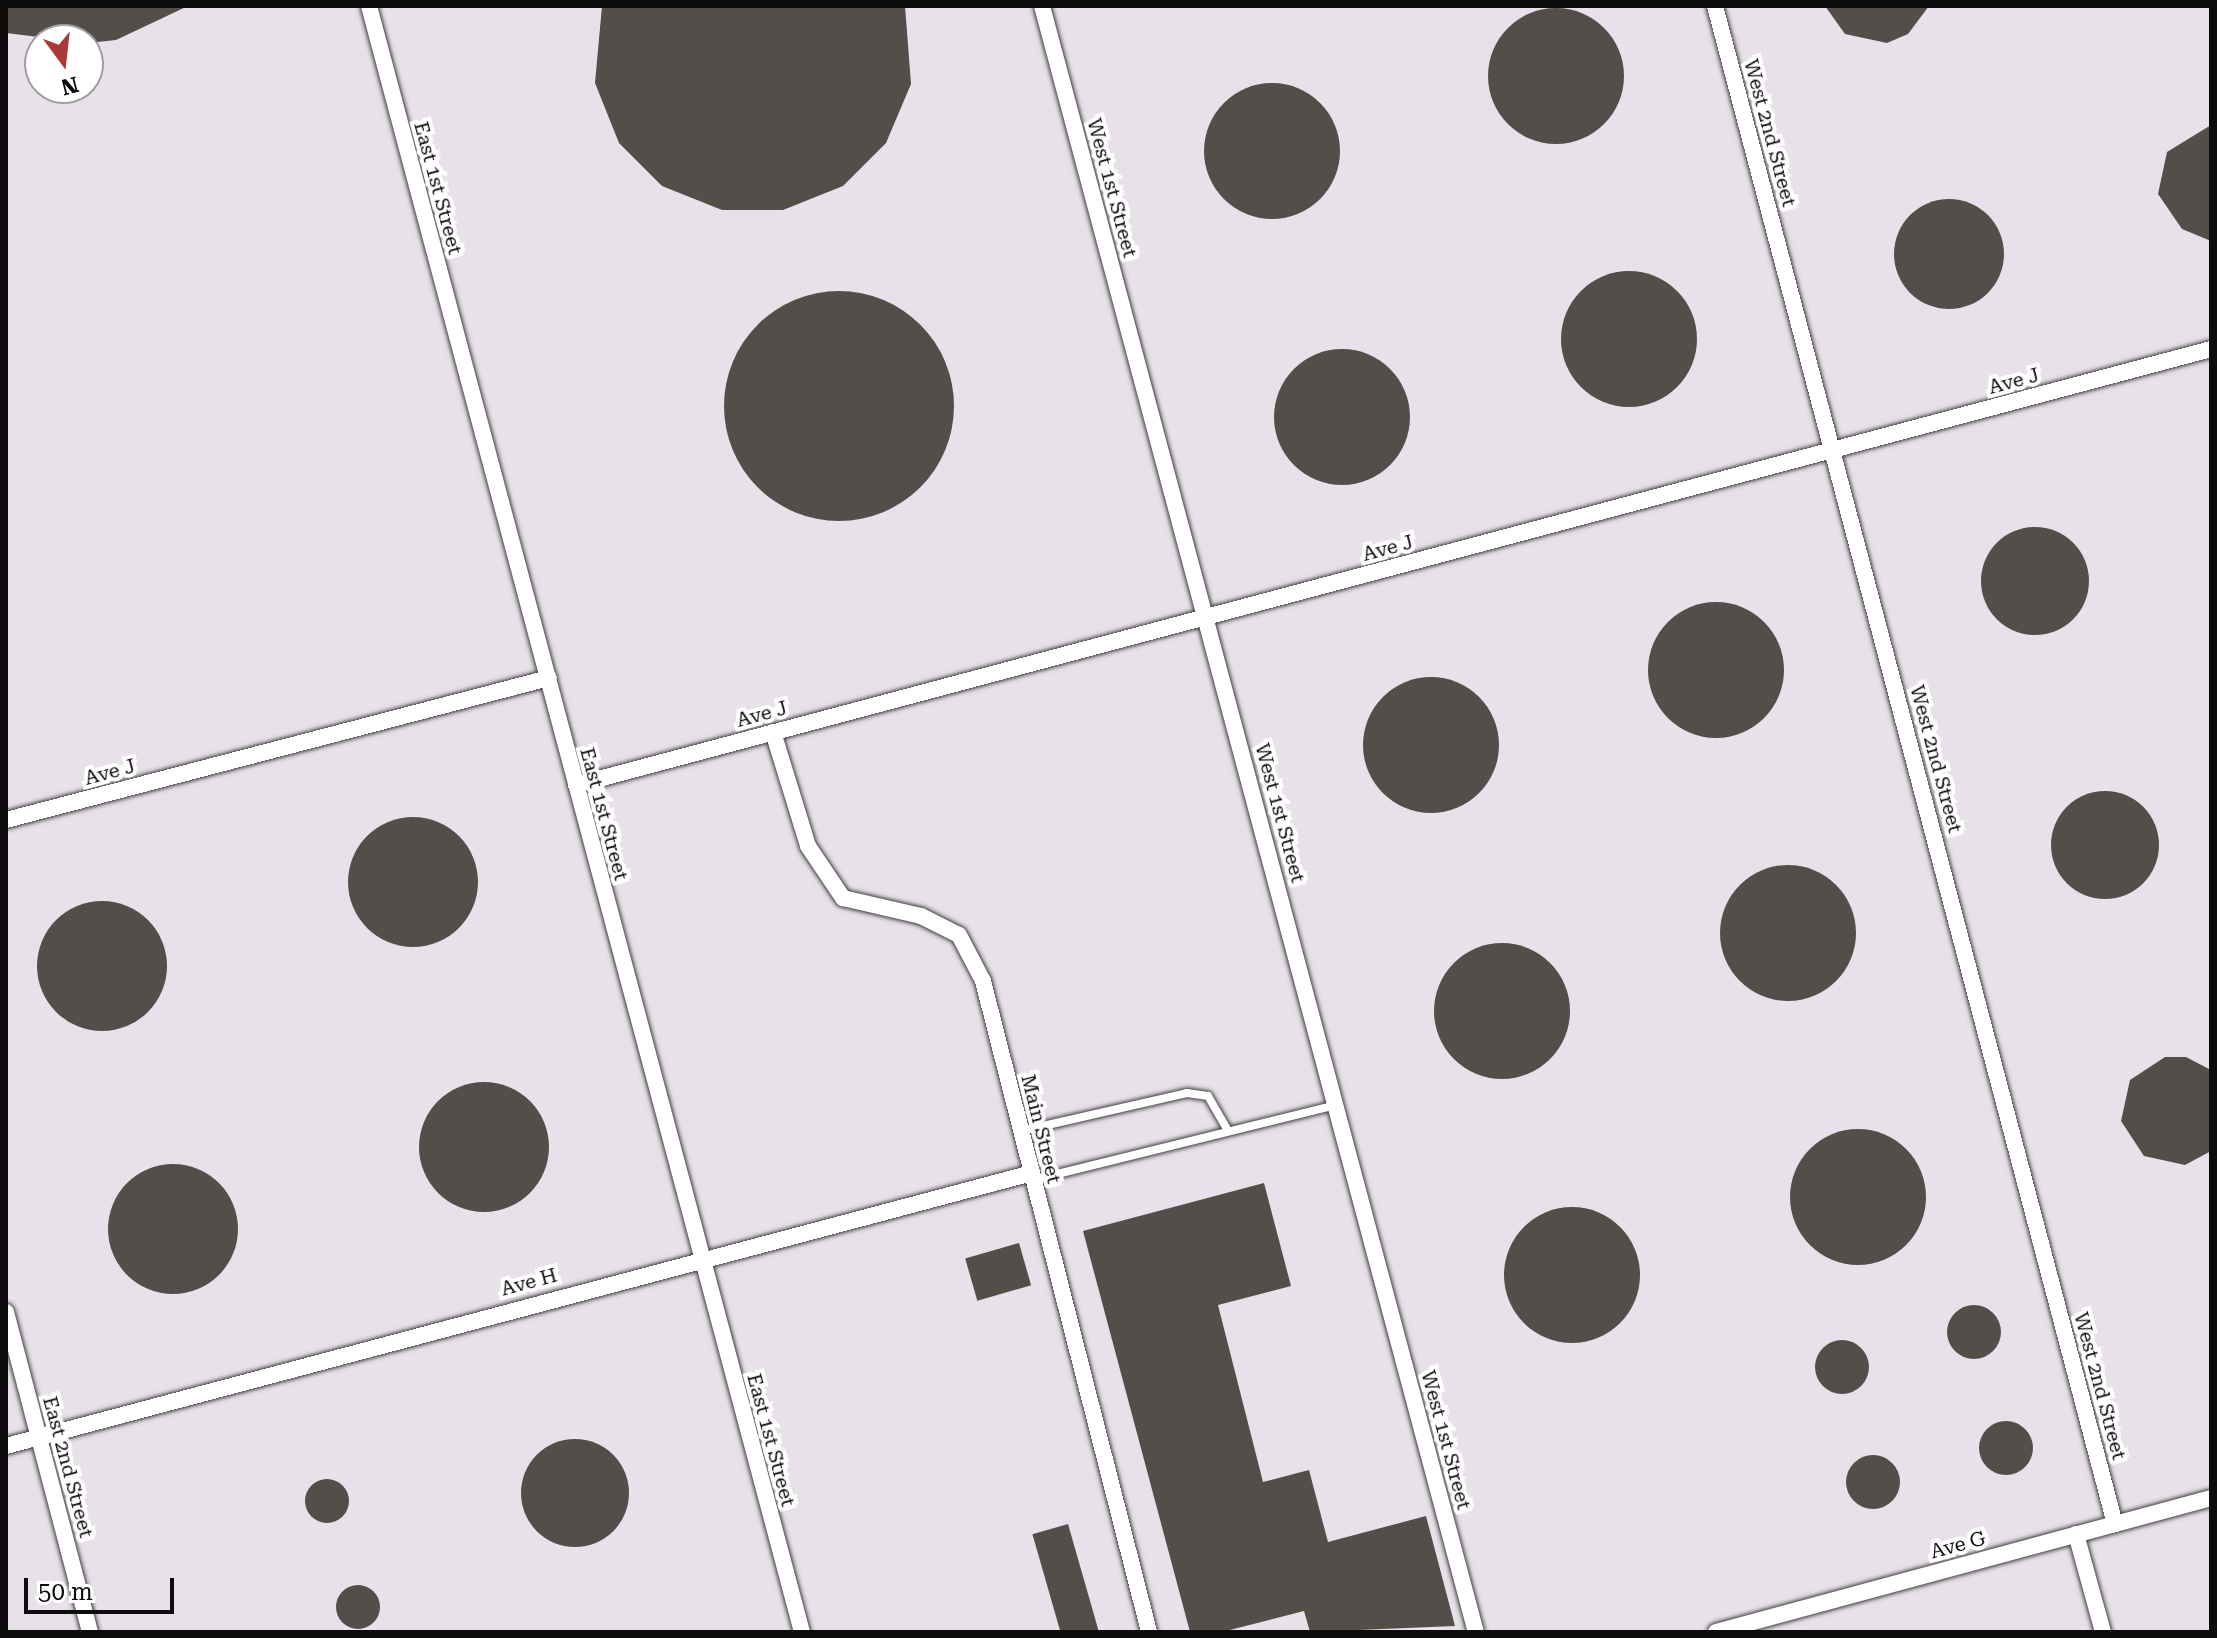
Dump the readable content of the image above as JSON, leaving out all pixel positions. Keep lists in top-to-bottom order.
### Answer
{
  "streets": {
    "street": [
      "West 2nd Street",
      "East 1st Street",
      "West 1st Street",
      "Ave J",
      "Main Street",
      "Ave H",
      "East 2nd Street",
      "Ave G"
    ]
  },
  "crossings": [
    ["West 2nd Street", "Ave J"],
    ["West 2nd Street", "Ave G"],
    ["East 1st Street", "Ave J"],
    ["East 1st Street", "Ave H"],
    ["West 1st Street", "Ave J"],
    ["Ave J", "Main Street"],
    ["Main Street", "Ave H"],
    ["Ave H", "East 2nd Street"]
  ],
  "scale_bar": "50 m",
  "north": "bottom"
}
